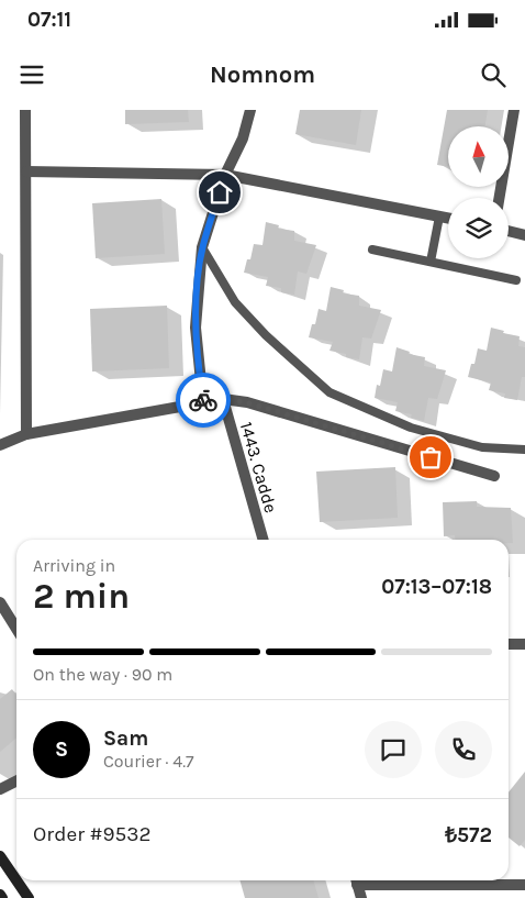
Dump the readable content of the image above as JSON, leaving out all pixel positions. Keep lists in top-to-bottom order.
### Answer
{
  "streets": {
    "street": ["1443. Cadde"]
  },
  "north": "top",
  "page": {
    "status": "07:11",
    "header": "Nomnom",
    "heading": ["2 min", "Arriving in", "07:13–07:18"],
    "panel": [
      "Sam",
      "Courier · 4.7",
      "Order #9532",
      "₺572"
    ],
    "bar": "On the way · 90 m",
    "round": "S"
  }
}
